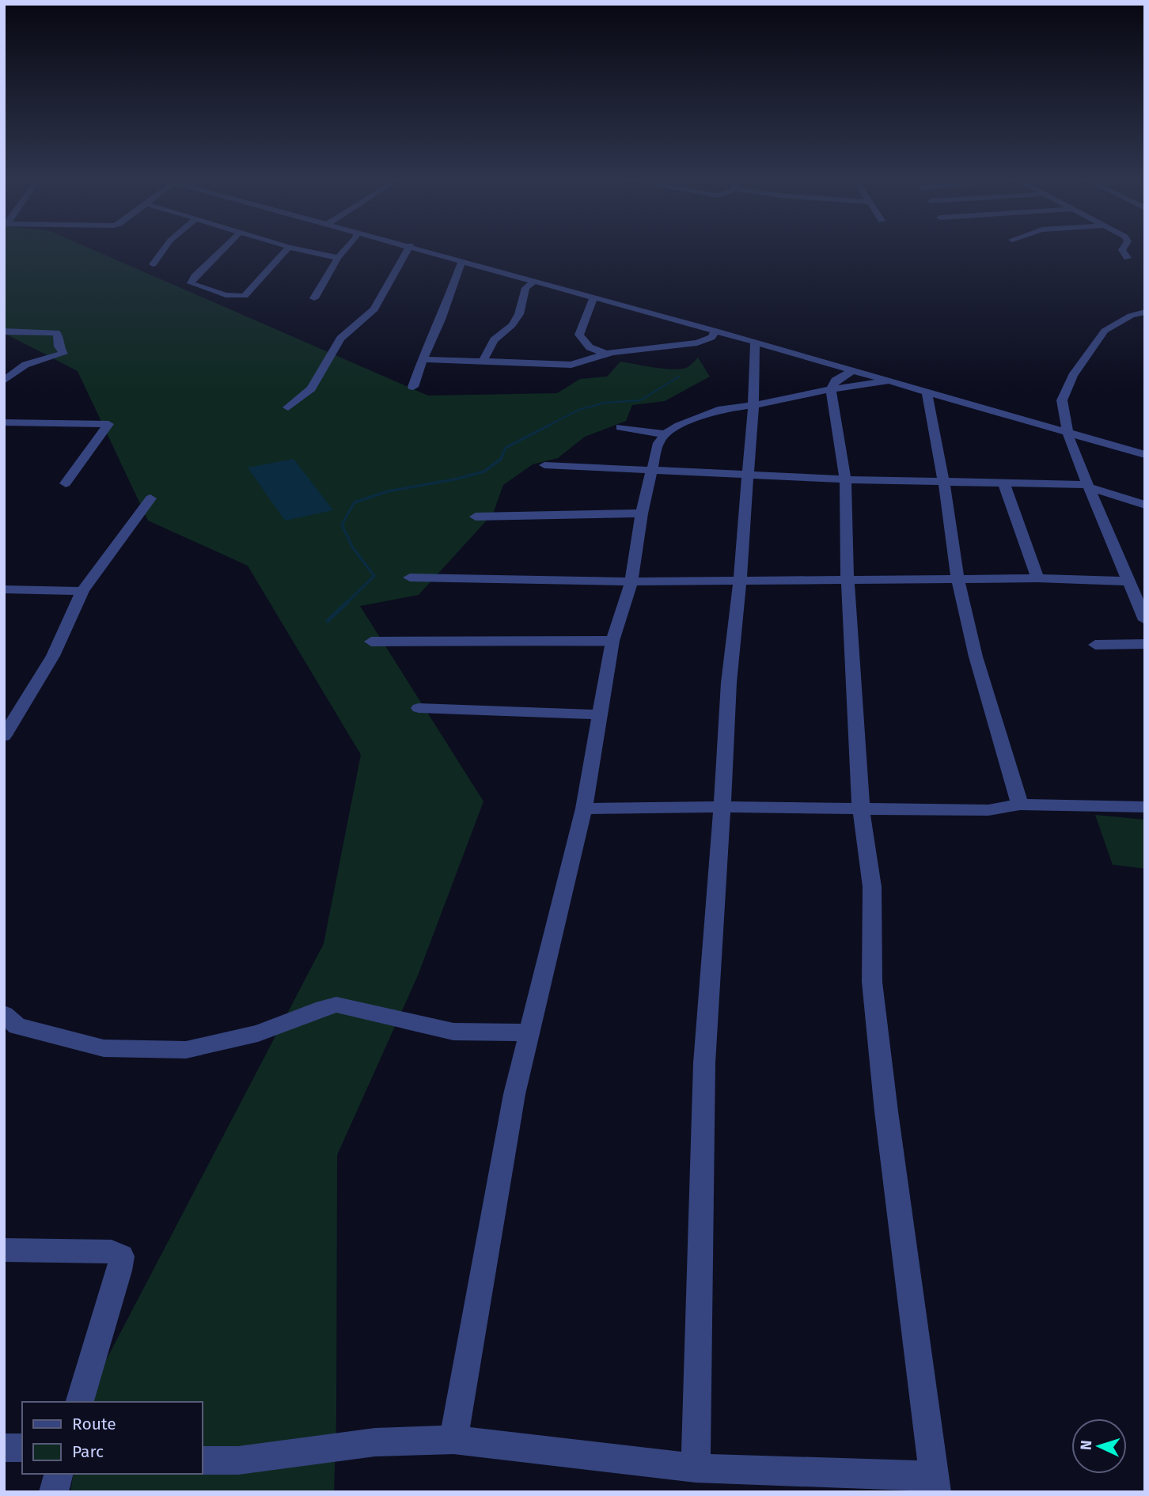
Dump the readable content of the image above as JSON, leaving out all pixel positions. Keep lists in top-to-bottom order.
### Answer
{
  "legend": ["Route", "Parc"],
  "north": "left"
}
